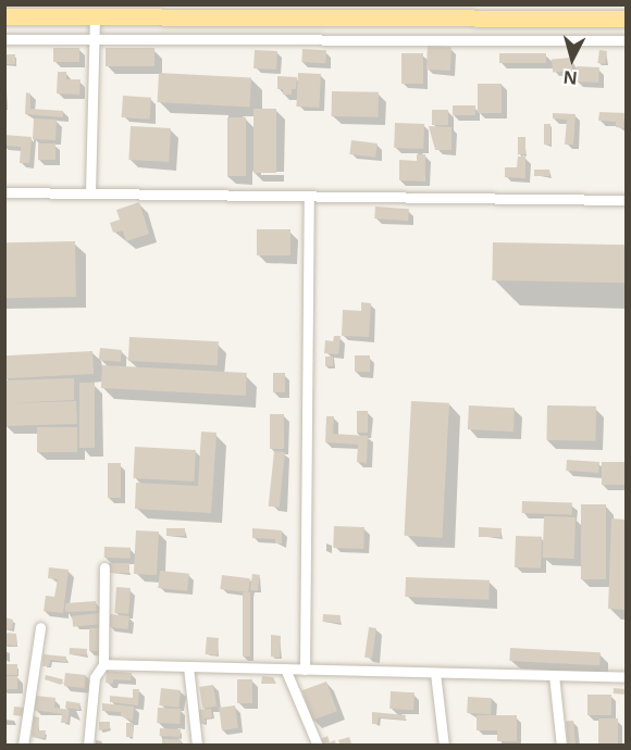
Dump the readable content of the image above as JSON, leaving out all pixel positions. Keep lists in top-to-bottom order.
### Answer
{
  "north": "bottom"
}
